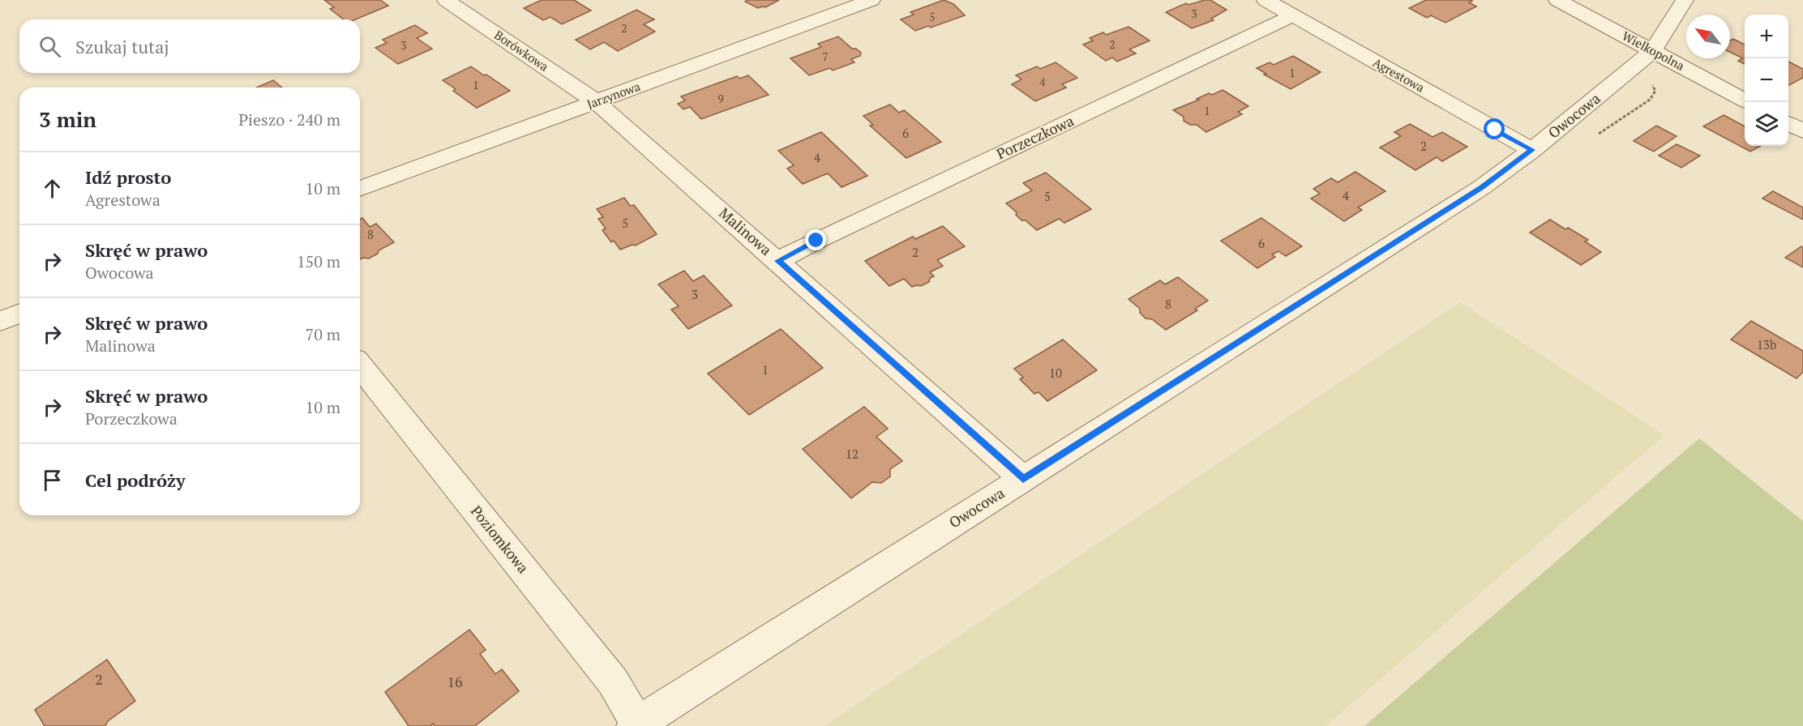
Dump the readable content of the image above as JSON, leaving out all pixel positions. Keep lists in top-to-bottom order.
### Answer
{
  "streets": {
    "street": [
      "Borówkowa",
      "Wielkopolna",
      "Agrestowa",
      "Jarzynowa",
      "Owocowa",
      "Porzeczkowa",
      "Malinowa",
      "Poziomkowa"
    ]
  },
  "crossings": [
    ["Borówkowa", "Jarzynowa"],
    ["Borówkowa", "Malinowa"],
    ["Wielkopolna", "Owocowa"],
    ["Agrestowa", "Owocowa"],
    ["Agrestowa", "Porzeczkowa"],
    ["Jarzynowa", "Malinowa"],
    ["Owocowa", "Malinowa"],
    ["Owocowa", "Poziomkowa"],
    ["Porzeczkowa", "Malinowa"]
  ],
  "house_numbers": [
    "3",
    "5",
    "2",
    "2",
    "3",
    "7",
    "1",
    "4",
    "1",
    "9",
    "1",
    "6",
    "2",
    "4",
    "4",
    "5",
    "5",
    "8",
    "6",
    "2",
    "3",
    "8",
    "13b",
    "1",
    "10",
    "12",
    "2",
    "16"
  ],
  "north": "top left",
  "page": {
    "map_buttons": ["+", "−"],
    "search": "Szukaj tutaj",
    "heading": ["3 min", "Pieszo · 240 m"],
    "list": [
      ["Idź prosto", "Agrestowa", "10 m"],
      ["Skręć w prawo", "Owocowa", "150 m"],
      ["Skręć w prawo", "Malinowa", "70 m"],
      ["Skręć w prawo", "Porzeczkowa", "10 m"],
      "Cel podróży"
    ]
  }
}
